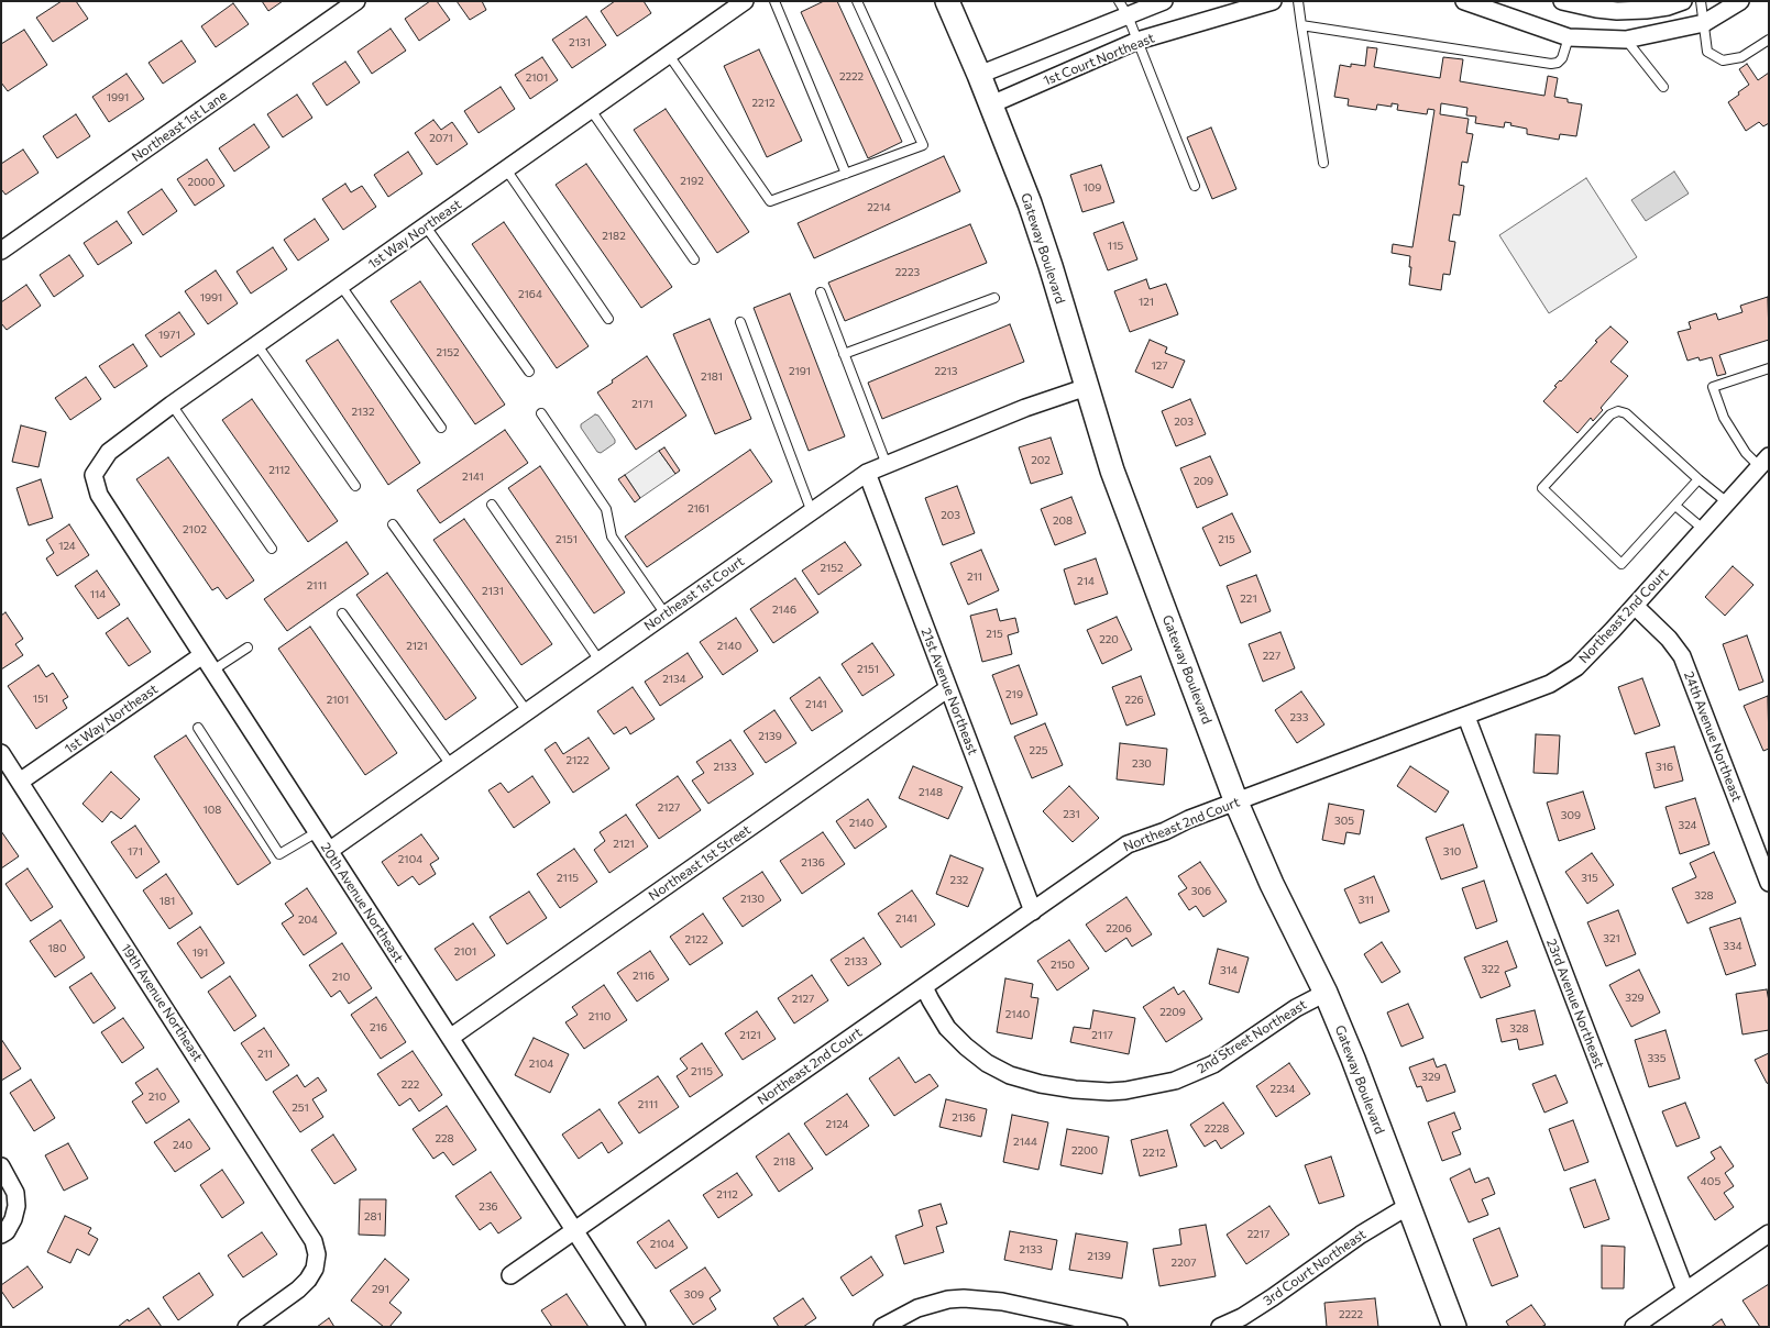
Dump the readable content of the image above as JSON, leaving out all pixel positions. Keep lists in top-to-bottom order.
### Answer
{
  "streets": {
    "main road": ["Gateway Boulevard"],
    "street": [
      "1st Court Northeast",
      "Northeast 1st Lane",
      "1st Way Northeast",
      "Northeast 1st Court",
      "Northeast 2nd Court",
      "21st Avenue Northeast",
      "24th Avenue Northeast",
      "Northeast 1st Street",
      "20th Avenue Northeast",
      "19th Avenue Northeast",
      "23rd Avenue Northeast",
      "2nd Street Northeast",
      "3rd Court Northeast"
    ]
  },
  "crossings": [
    ["1st Court Northeast", "Gateway Boulevard"],
    ["1st Way Northeast", "20th Avenue Northeast"],
    ["1st Way Northeast", "19th Avenue Northeast"],
    ["Gateway Boulevard", "Northeast 1st Court"],
    ["Gateway Boulevard", "Northeast 2nd Court"],
    ["Gateway Boulevard", "2nd Street Northeast"],
    ["Gateway Boulevard", "3rd Court Northeast"],
    ["Northeast 1st Court", "21st Avenue Northeast"],
    ["Northeast 1st Court", "20th Avenue Northeast"],
    ["Northeast 2nd Court", "21st Avenue Northeast"],
    ["Northeast 2nd Court", "24th Avenue Northeast"],
    ["Northeast 2nd Court", "20th Avenue Northeast"],
    ["Northeast 2nd Court", "23rd Avenue Northeast"],
    ["Northeast 2nd Court", "2nd Street Northeast"],
    ["21st Avenue Northeast", "Northeast 1st Street"],
    ["Northeast 1st Street", "20th Avenue Northeast"]
  ],
  "house_numbers": [
    "2131",
    "2222",
    "2101",
    "1991",
    "2212",
    "2071",
    "2192",
    "2000",
    "109",
    "2214",
    "2182",
    "115",
    "2223",
    "2164",
    "1991",
    "121",
    "1971",
    "2152",
    "127",
    "2191",
    "2213",
    "2181",
    "2171",
    "2132",
    "203",
    "202",
    "2112",
    "2141",
    "209",
    "2161",
    "203",
    "208",
    "2102",
    "2151",
    "215",
    "124",
    "2152",
    "211",
    "214",
    "2111",
    "2131",
    "114",
    "221",
    "2146",
    "215",
    "220",
    "2121",
    "2140",
    "227",
    "2151",
    "2134",
    "219",
    "151",
    "2101",
    "226",
    "2141",
    "233",
    "2139",
    "225",
    "2122",
    "230",
    "2133",
    "316",
    "2148",
    "2127",
    "108",
    "231",
    "309",
    "305",
    "2140",
    "324",
    "2121",
    "171",
    "310",
    "2104",
    "2136",
    "2115",
    "315",
    "232",
    "306",
    "328",
    "2130",
    "311",
    "181",
    "2141",
    "204",
    "2206",
    "321",
    "2122",
    "334",
    "180",
    "2101",
    "191",
    "2133",
    "2150",
    "322",
    "314",
    "2116",
    "210",
    "329",
    "2127",
    "2209",
    "2140",
    "2110",
    "216",
    "328",
    "2121",
    "2117",
    "211",
    "335",
    "2104",
    "2115",
    "329",
    "222",
    "2234",
    "210",
    "2111",
    "251",
    "2136",
    "2124",
    "2228",
    "228",
    "2144",
    "240",
    "2200",
    "2212",
    "2118",
    "405",
    "2112",
    "236",
    "281",
    "2217",
    "2104",
    "2133",
    "2139",
    "2207",
    "291",
    "309",
    "2222"
  ]
}
